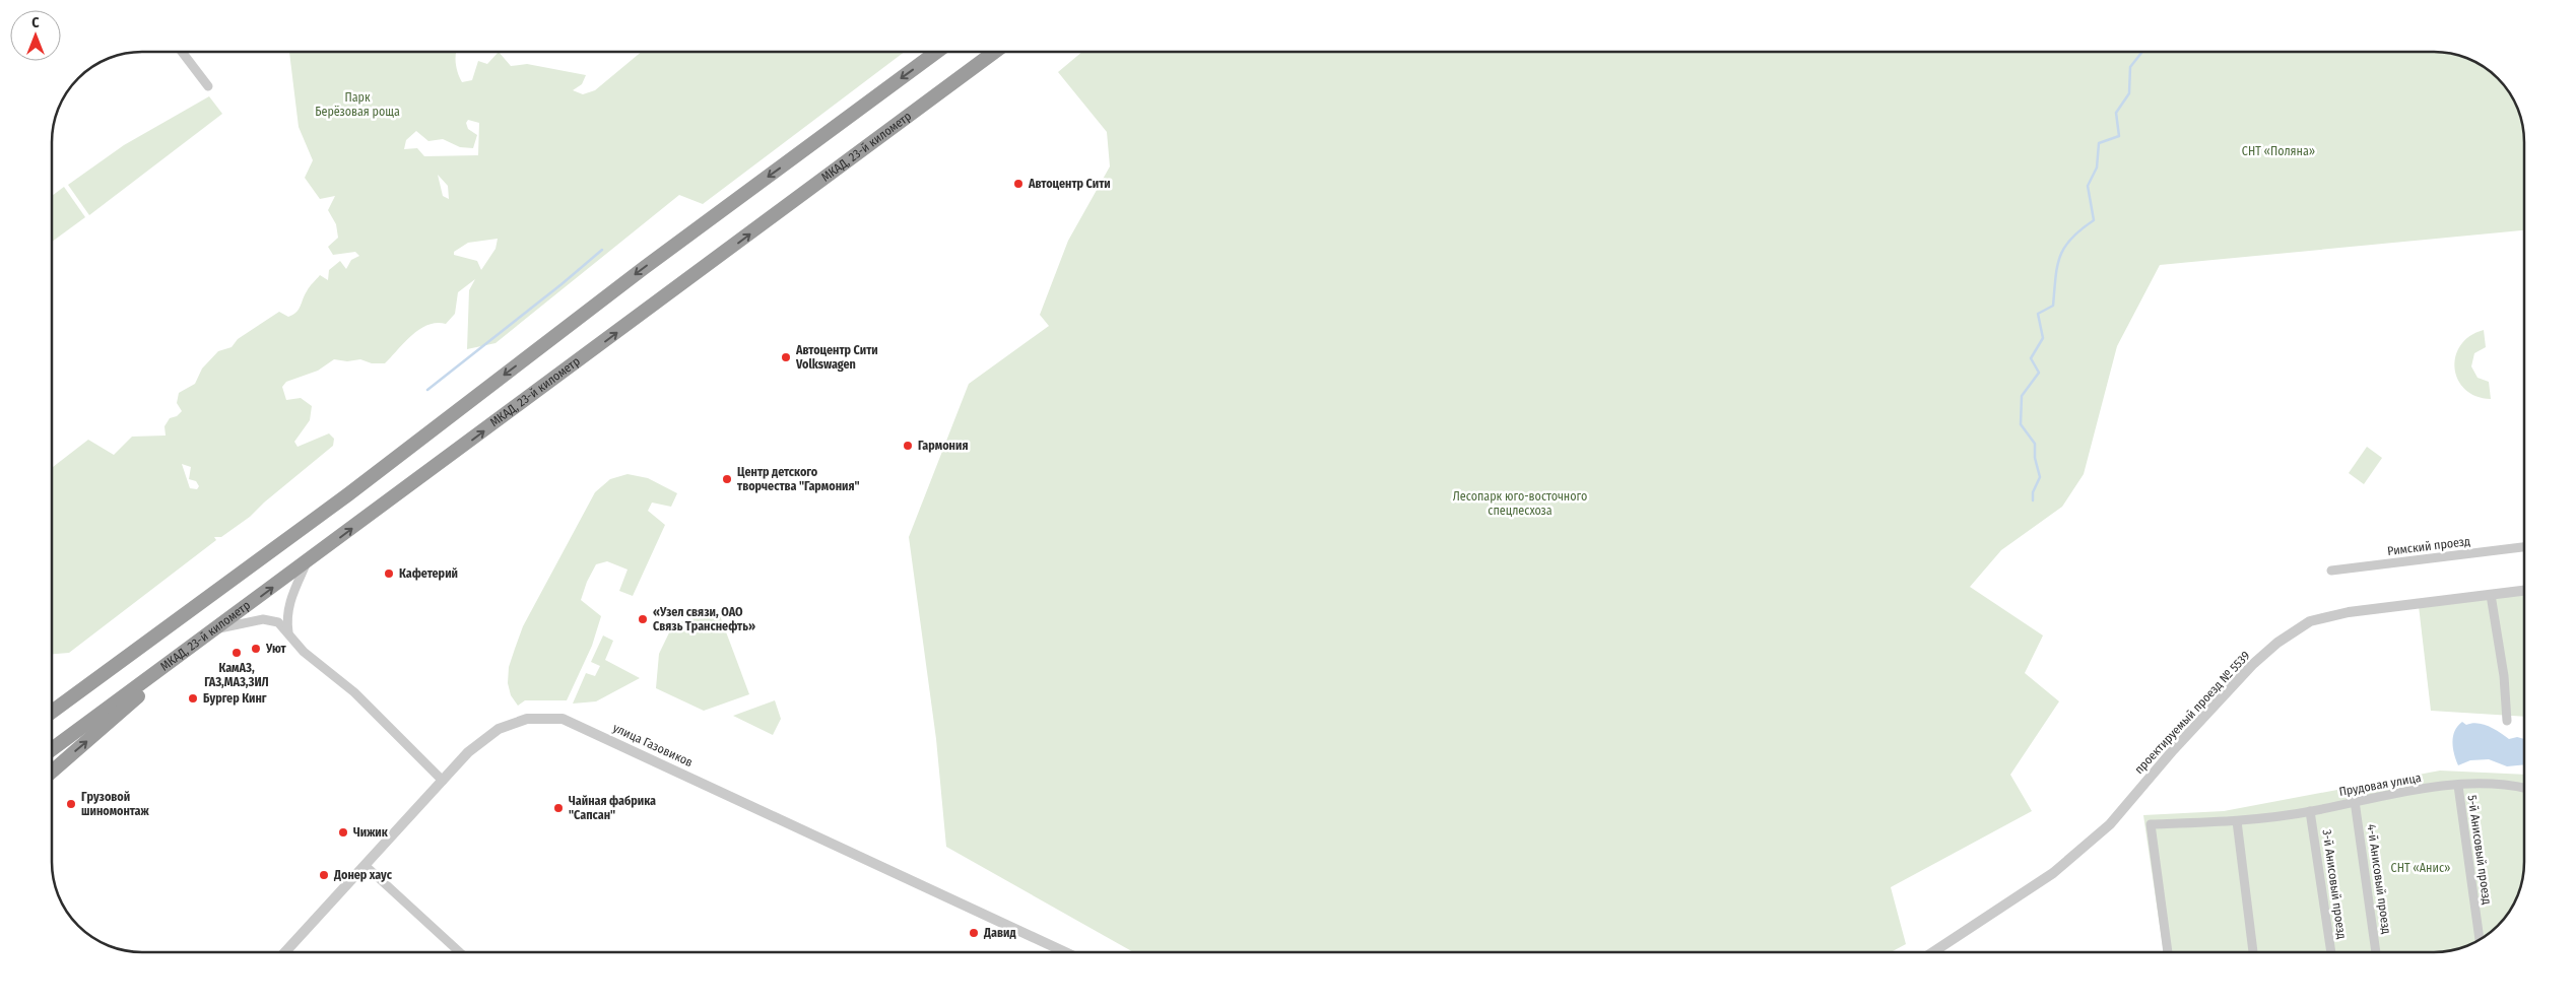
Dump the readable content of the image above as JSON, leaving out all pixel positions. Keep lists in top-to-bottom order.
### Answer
{
  "streets": {
    "highway": ["МКАД, 23-й километр"],
    "street": [
      "Римский проезд",
      "проектируемый проезд № 5539",
      "улица Газовиков",
      "Прудовая улица",
      "5-й Анисовый проезд",
      "4-й Анисовый проезд",
      "3-й Анисовый проезд"
    ]
  },
  "crossings": [
    ["Прудовая улица", "5-й Анисовый проезд"],
    ["Прудовая улица", "4-й Анисовый проезд"],
    ["Прудовая улица", "3-й Анисовый проезд"]
  ],
  "parks": [
    "Парк Берёзовая роща",
    "СНТ «Поляна»",
    "Лесопарк юго-восточного спецлесхоза",
    "СНТ «Анис»"
  ],
  "places": [
    "Автоцентр Сити",
    "Автоцентр Сити Volkswagen",
    "Гармония",
    "Центр детского творчества \"Гармония\"",
    "Кафетерий",
    "«Узел связи, ОАО Связь Транснефть»",
    "Уют",
    "КамАЗ, ГАЗ,МАЗ,ЗИЛ",
    "Бургер Кинг",
    "Грузовой шиномонтаж",
    "Чайная фабрика \"Сапсан\"",
    "Чижик",
    "Донер хаус",
    "Давид"
  ],
  "north": "top"
}
